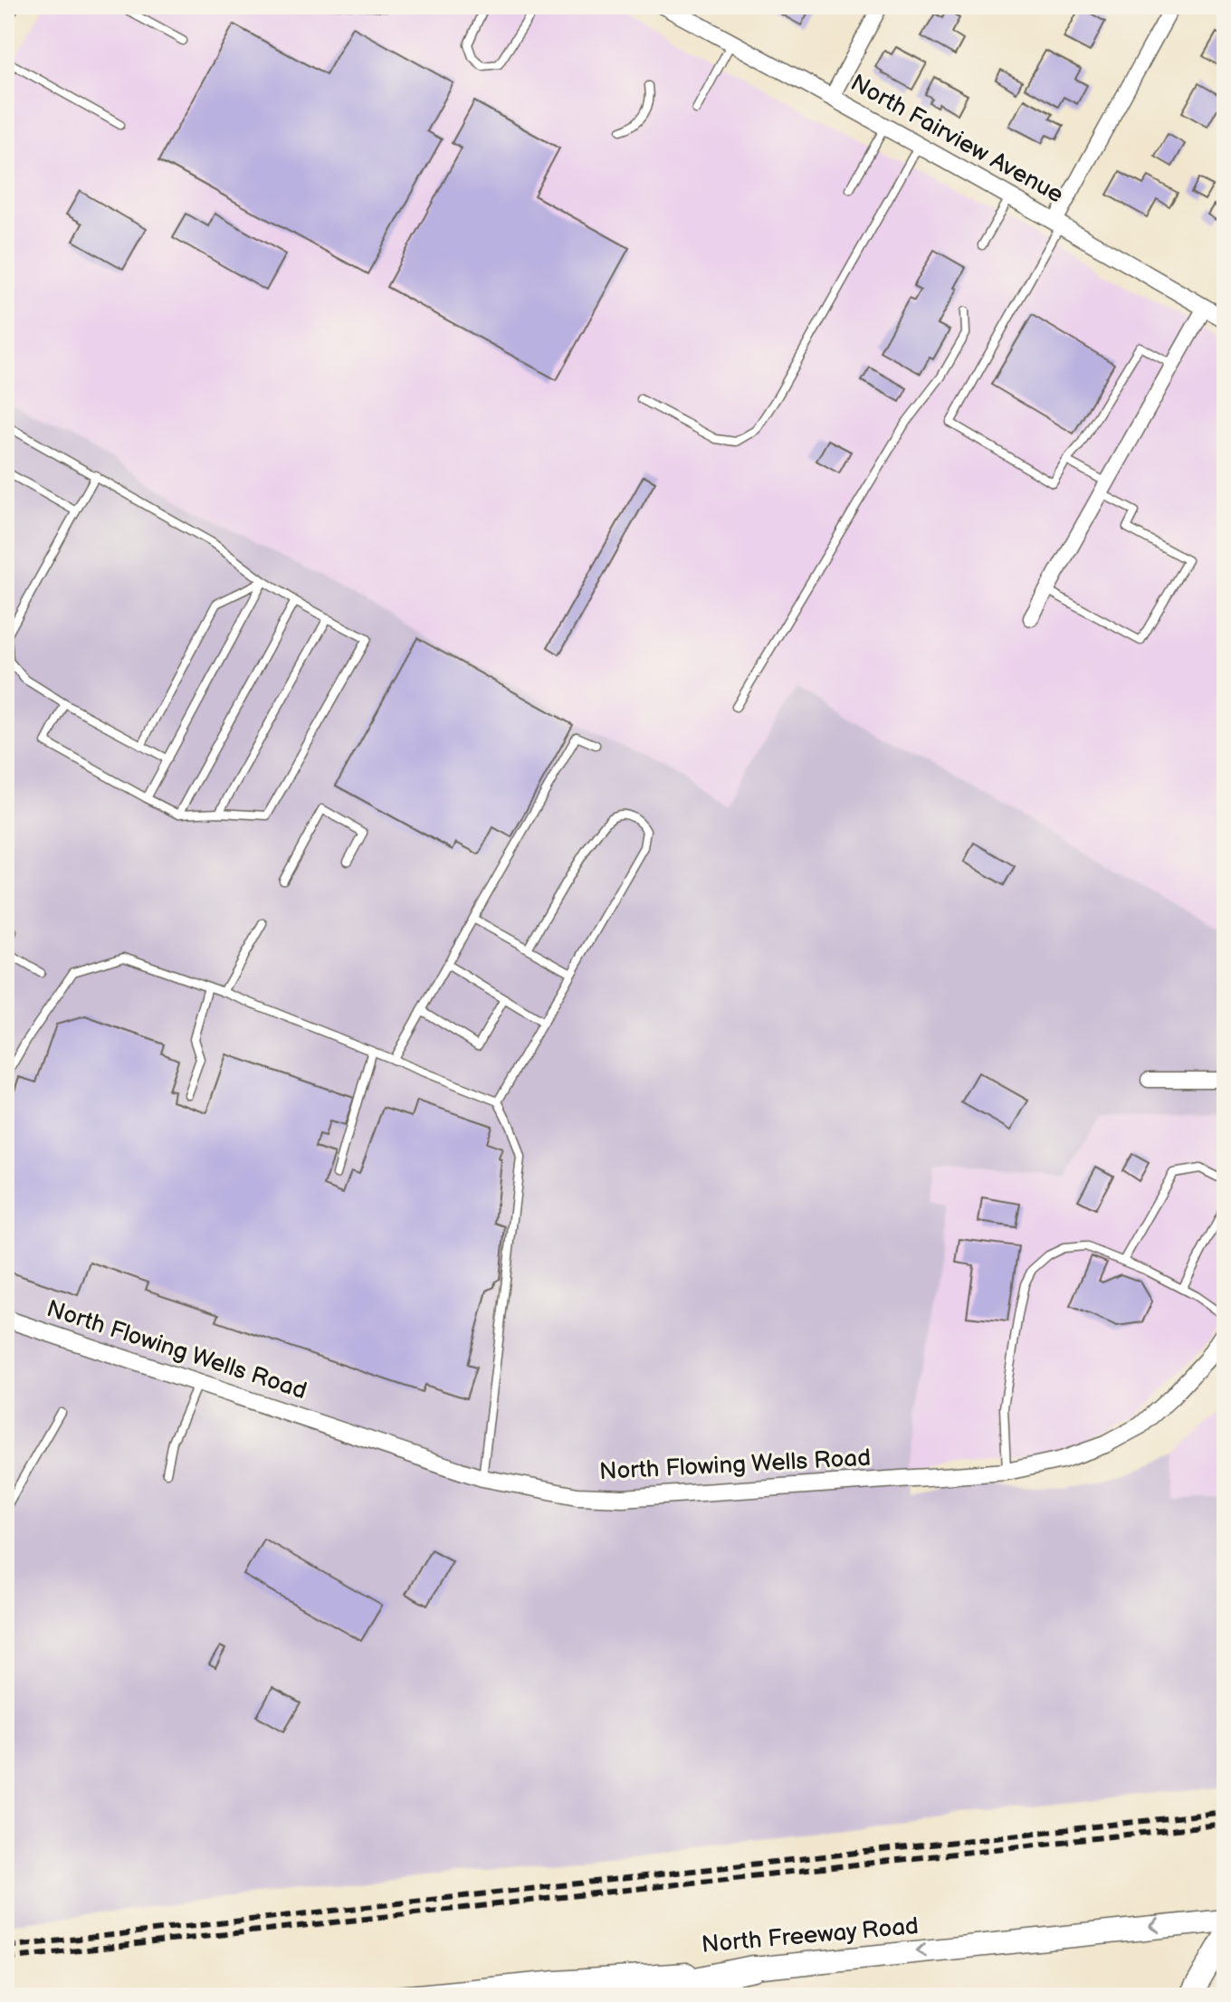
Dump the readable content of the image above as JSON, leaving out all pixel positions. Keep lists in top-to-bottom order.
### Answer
{
  "streets": {
    "main road": ["North Freeway Road"],
    "street": ["North Fairview Avenue", "North Flowing Wells Road"]
  },
  "one_way": ["North Freeway Road"]
}
